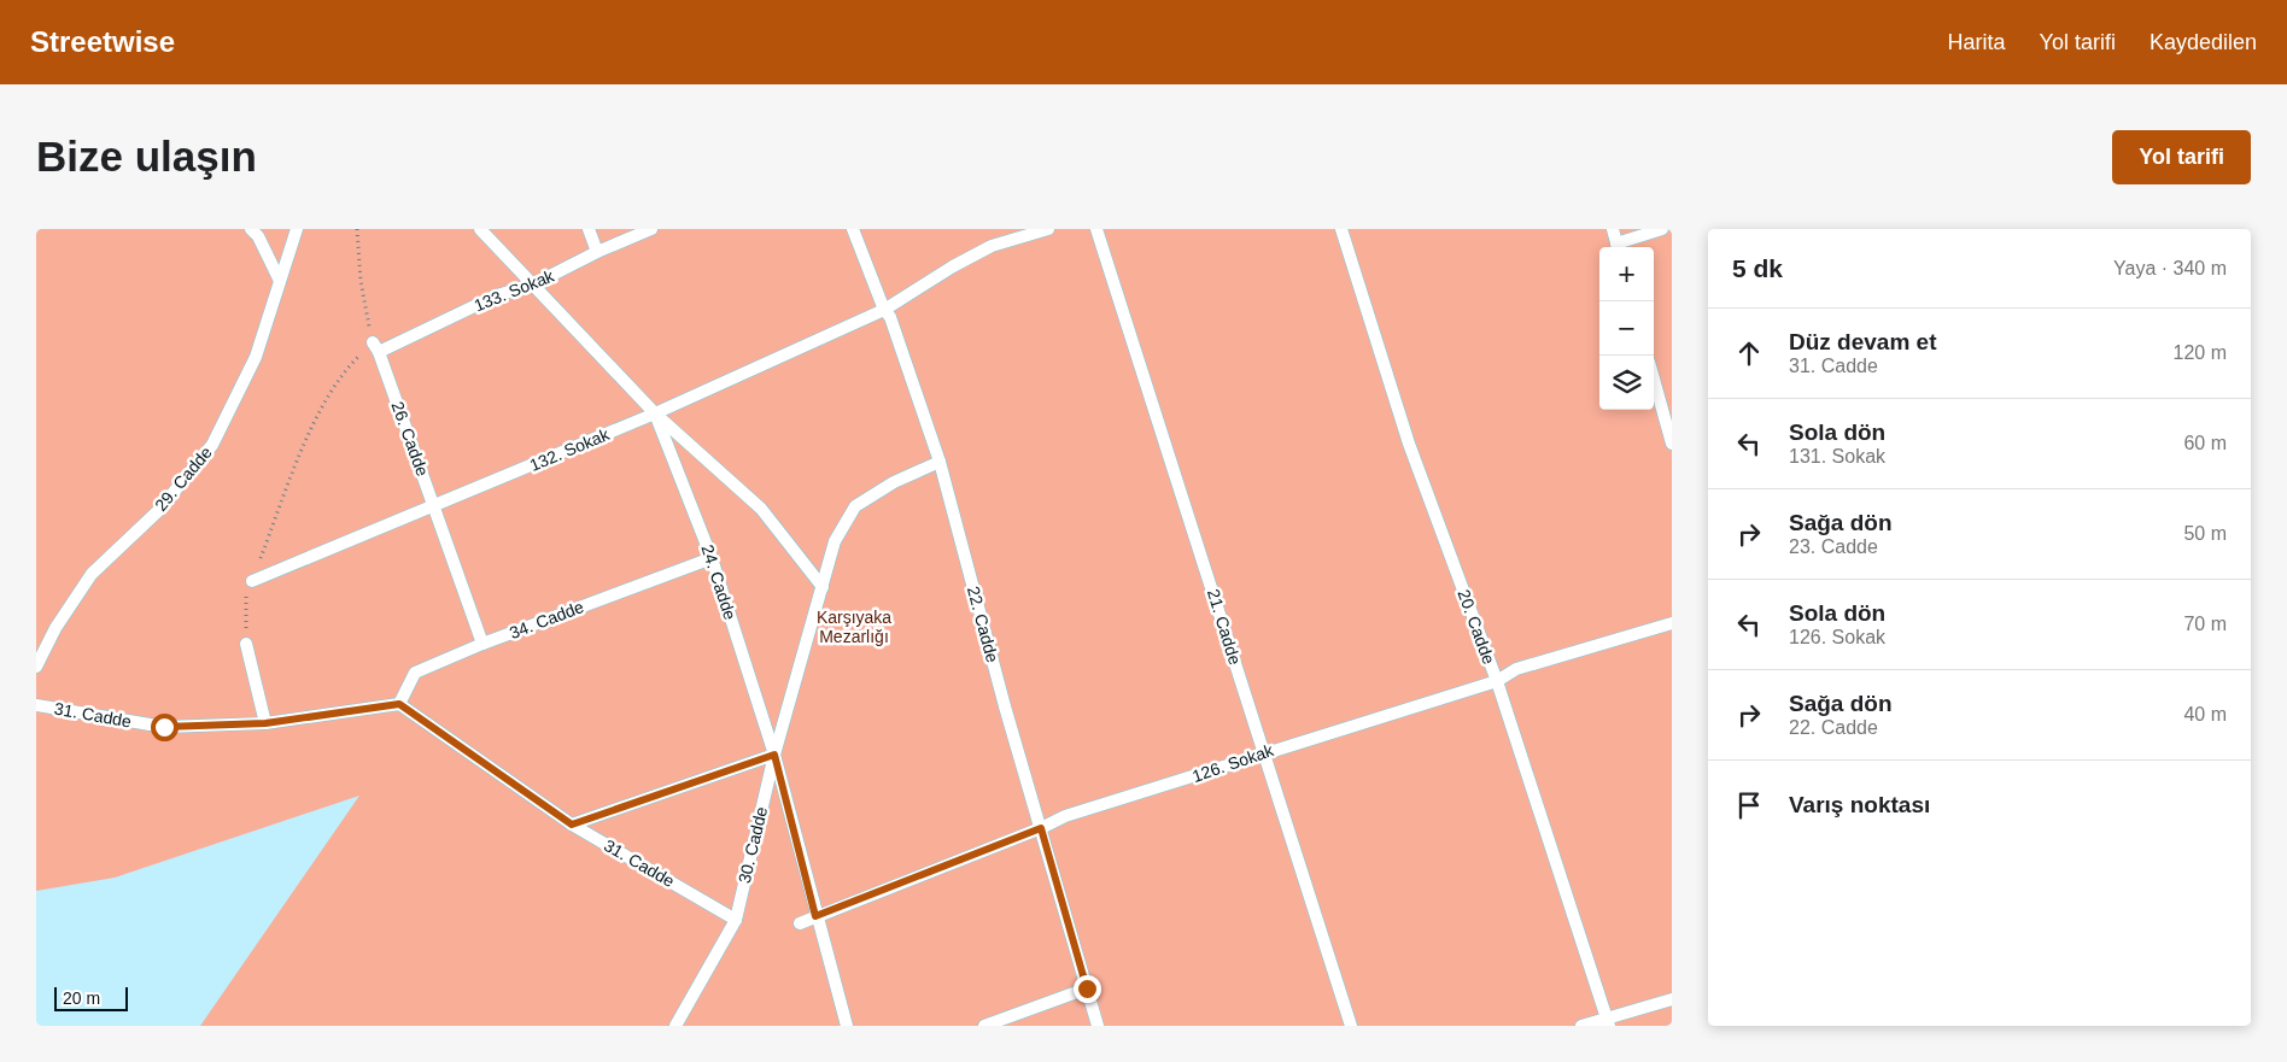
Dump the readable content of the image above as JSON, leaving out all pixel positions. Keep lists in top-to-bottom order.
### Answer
{
  "streets": {
    "lane": [
      "133. Sokak",
      "26. Cadde",
      "132. Sokak",
      "29. Cadde",
      "24. Cadde",
      "34. Cadde",
      "22. Cadde",
      "21. Cadde",
      "20. Cadde",
      "31. Cadde",
      "126. Sokak",
      "30. Cadde"
    ]
  },
  "crossings": [
    ["133. Sokak", "26. Cadde"],
    ["26. Cadde", "132. Sokak"],
    ["26. Cadde", "34. Cadde"],
    ["132. Sokak", "24. Cadde"],
    ["132. Sokak", "22. Cadde"],
    ["24. Cadde", "34. Cadde"],
    ["24. Cadde", "126. Sokak"],
    ["24. Cadde", "30. Cadde"],
    ["34. Cadde", "31. Cadde"],
    ["22. Cadde", "126. Sokak"],
    ["22. Cadde", "30. Cadde"],
    ["21. Cadde", "126. Sokak"],
    ["20. Cadde", "126. Sokak"],
    ["31. Cadde", "30. Cadde"]
  ],
  "parks": ["Karşıyaka Mezarlığı"],
  "scale_bar": "20 m",
  "page": {
    "header": "Streetwise",
    "nav": ["Harita", "Yol tarifi", "Kaydedilen"],
    "buttons": "Yol tarifi",
    "title": "Bize ulaşın",
    "heading": ["5 dk", "Yaya · 340 m"],
    "map_buttons": ["+", "−"],
    "list": [
      ["Düz devam et", "31. Cadde", "120 m"],
      ["Sola dön", "131. Sokak", "60 m"],
      ["Sağa dön", "23. Cadde", "50 m"],
      ["Sola dön", "126. Sokak", "70 m"],
      ["Sağa dön", "22. Cadde", "40 m"],
      "Varış noktası"
    ],
    "scale": "20 m"
  }
}
